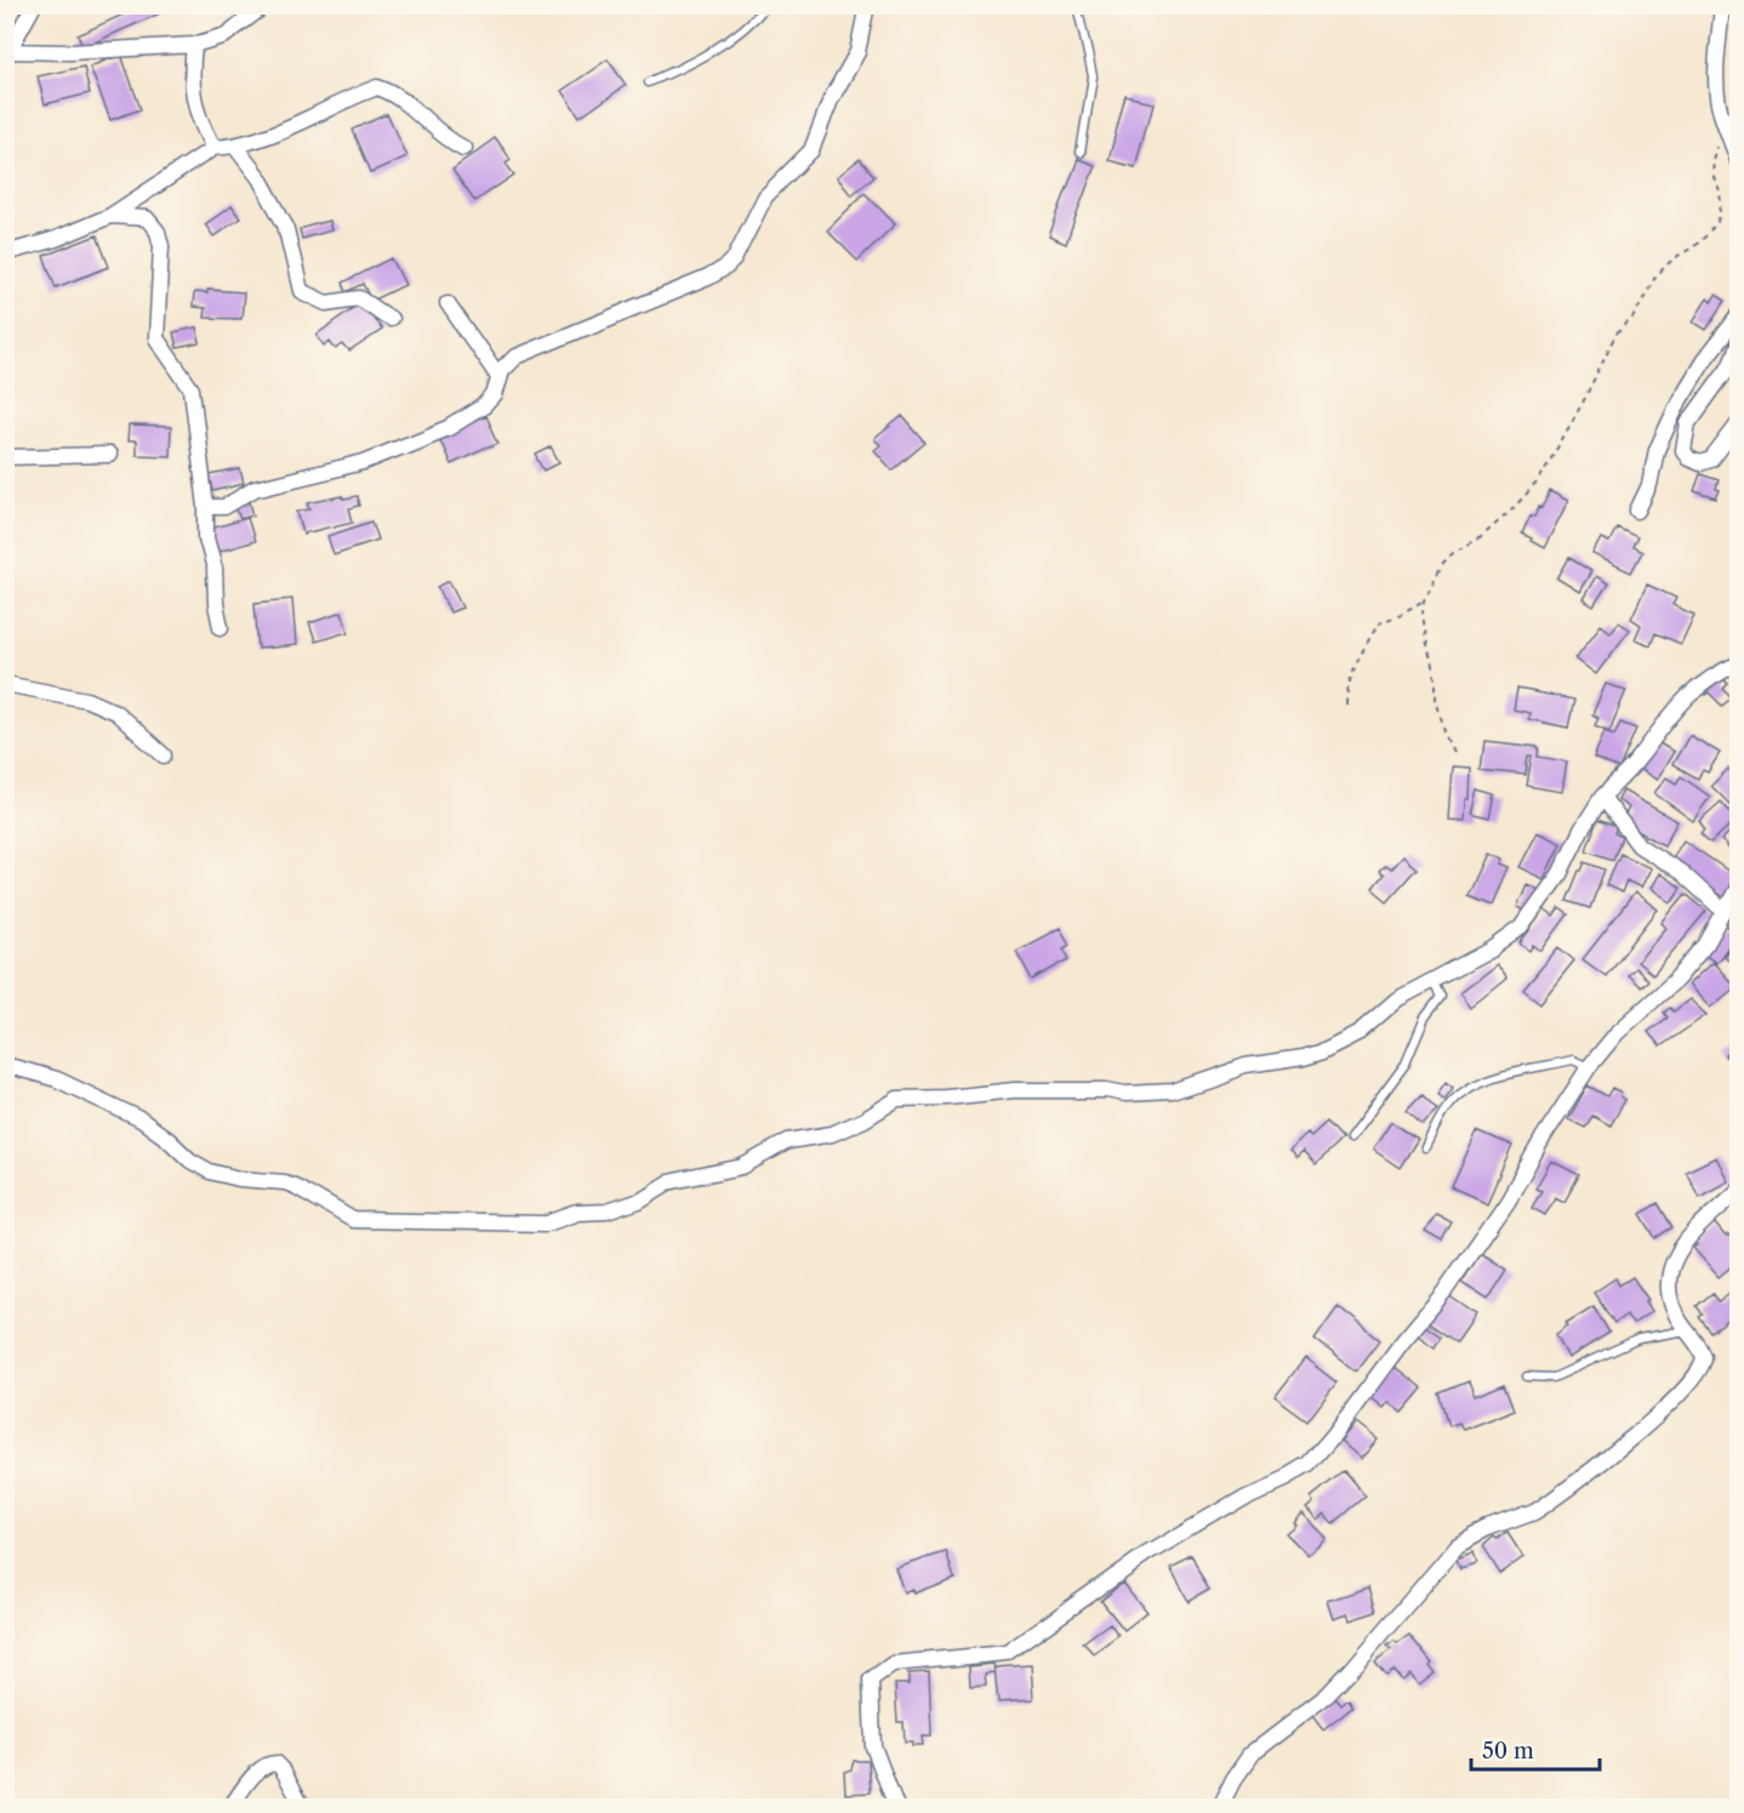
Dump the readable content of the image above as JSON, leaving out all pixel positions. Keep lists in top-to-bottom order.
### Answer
{
  "scale_bar": "50 m"
}
